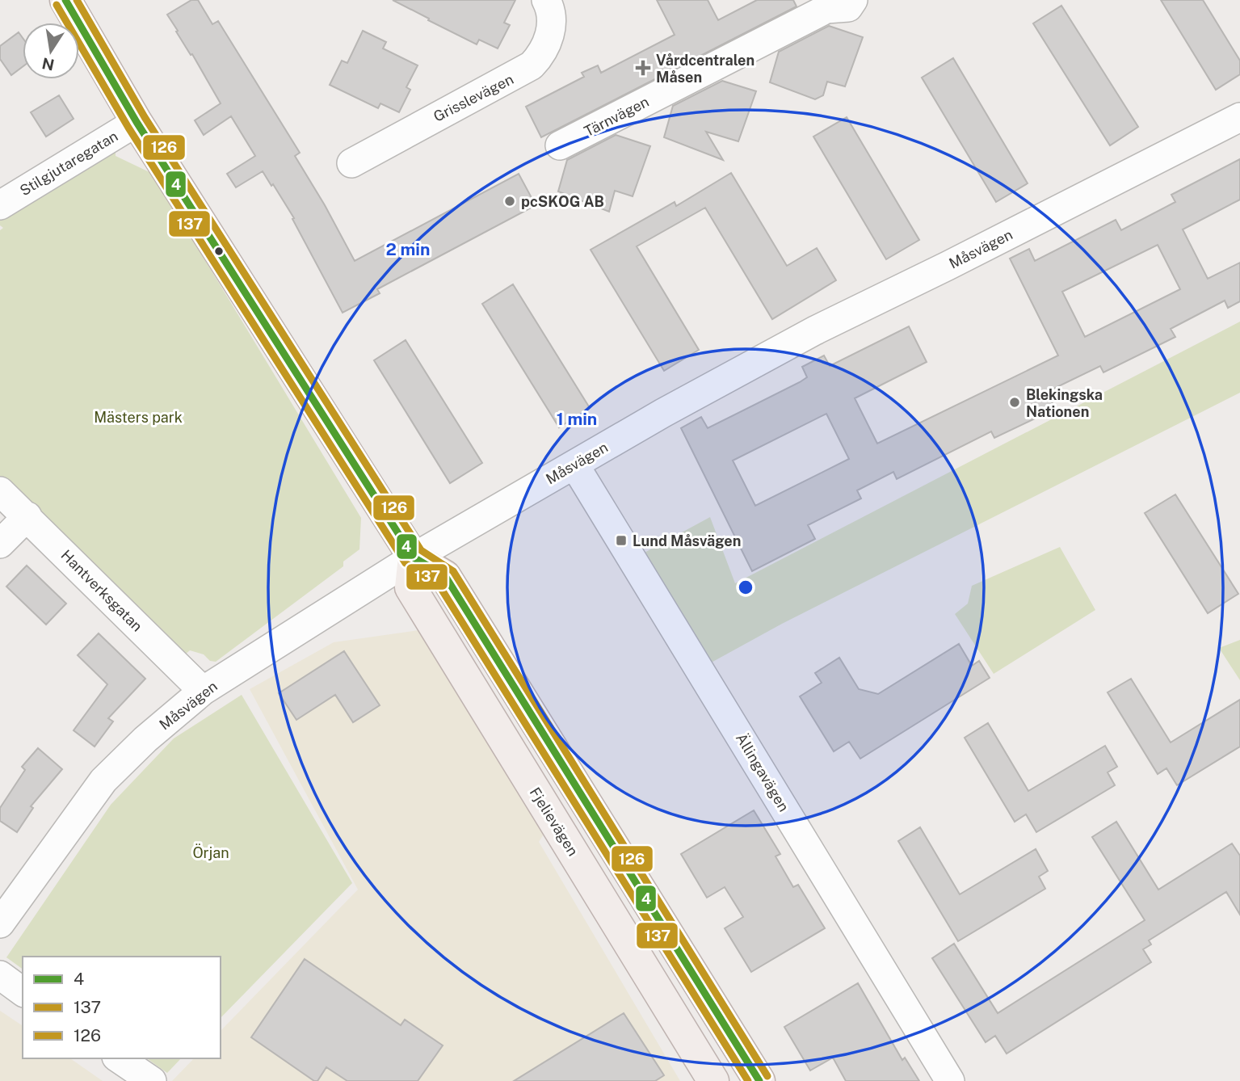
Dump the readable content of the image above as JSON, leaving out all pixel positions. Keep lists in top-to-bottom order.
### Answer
{
  "streets": {
    "main road": ["Fjelievägen"],
    "street": [
      "Grisslevägen",
      "Tärnvägen",
      "Stilgjutaregatan",
      "Måsvägen",
      "Hantverksgatan",
      "Ällingavägen"
    ]
  },
  "crossings": [
    ["Måsvägen", "Hantverksgatan"],
    ["Måsvägen", "Ällingavägen"],
    ["Måsvägen", "Fjelievägen"]
  ],
  "parks": ["Mästers park", "Örjan"],
  "places": {
    "health": ["Vårdcentralen Måsen"],
    "other": ["pcSKOG AB", "Blekingska Nationen"],
    "transit": ["Lund Måsvägen"]
  },
  "lines": ["transit line 4", "transit line 126", "transit line 137"],
  "legend": ["4", "137", "126"],
  "north": "bottom",
  "rings": ["2 min", "1 min"]
}
